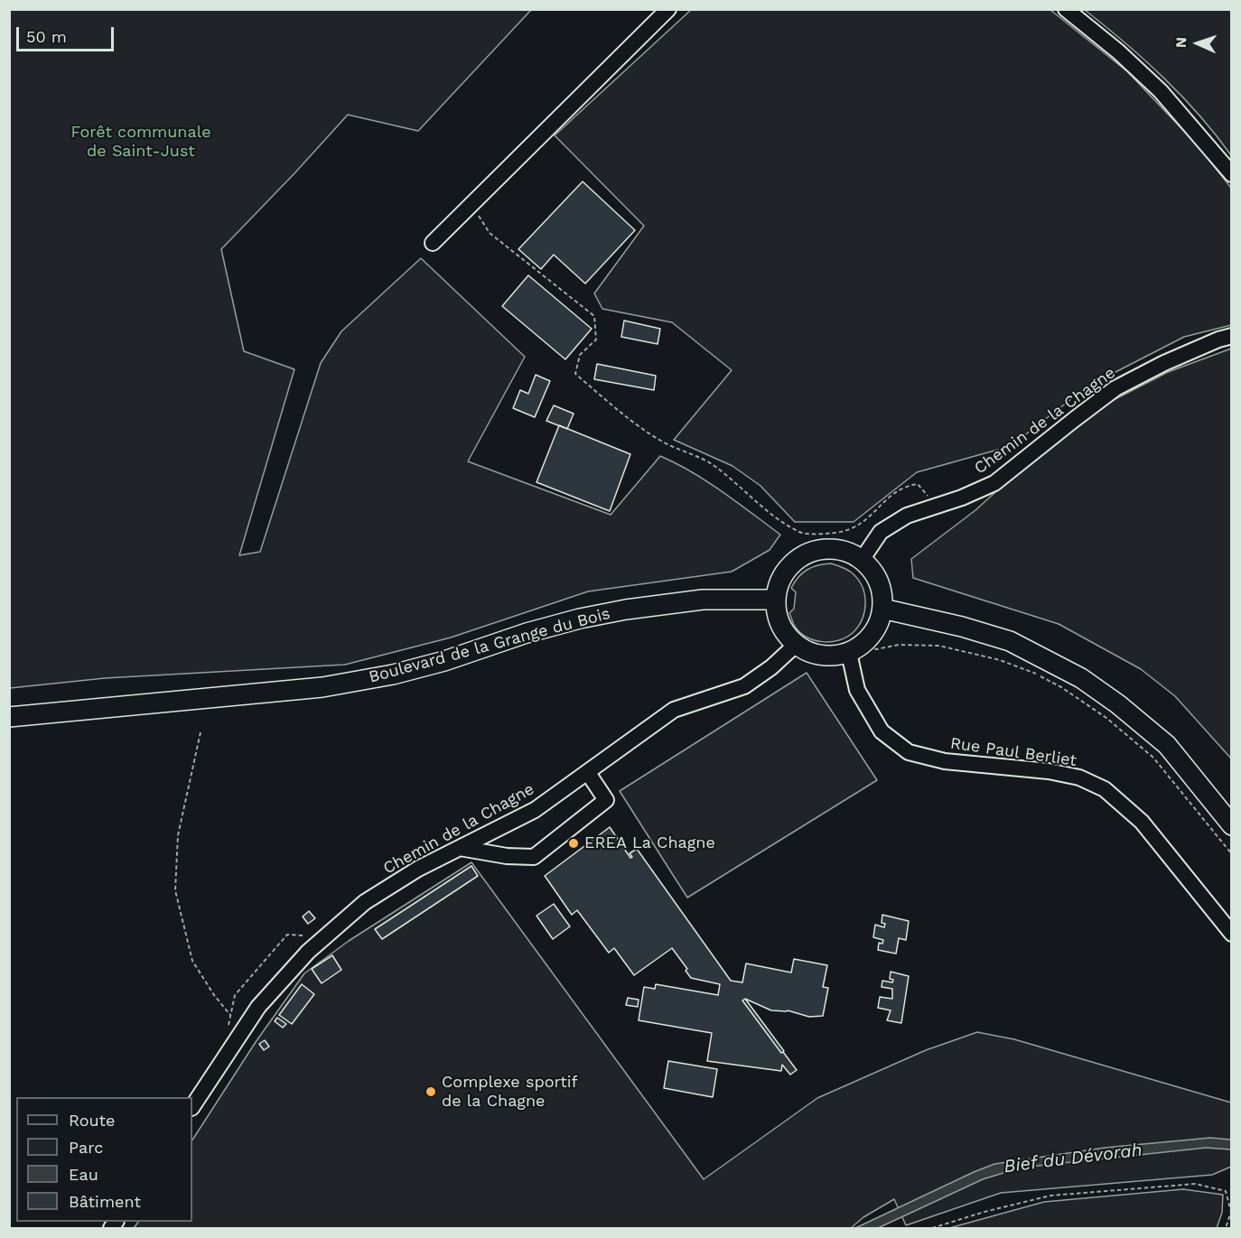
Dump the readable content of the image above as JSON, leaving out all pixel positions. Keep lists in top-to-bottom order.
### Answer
{
  "streets": {
    "main road": ["Boulevard de la Grange du Bois"],
    "street": ["Chemin de la Chagne", "Rue Paul Berliet"]
  },
  "crossings": [
    ["Chemin de la Chagne", "Boulevard de la Grange du Bois"],
    ["Chemin de la Chagne", "Rue Paul Berliet"],
    ["Boulevard de la Grange du Bois", "Rue Paul Berliet"]
  ],
  "water": ["Bief du Dévorah"],
  "parks": ["Forêt communale de Saint-Just"],
  "places": ["EREA La Chagne", "Complexe sportif de la Chagne"],
  "legend": [
    "Route",
    "Parc",
    "Eau",
    "Bâtiment"
  ],
  "scale_bar": "50 m",
  "north": "left"
}
